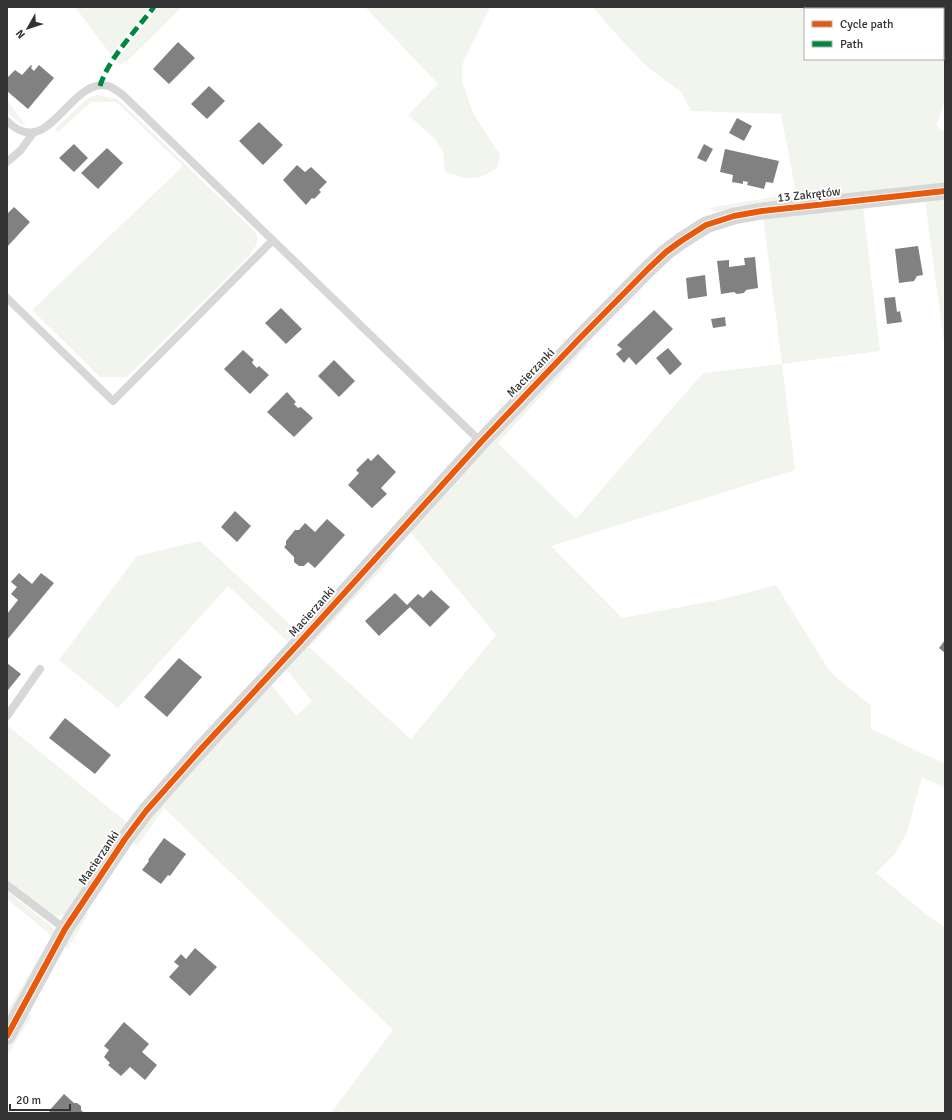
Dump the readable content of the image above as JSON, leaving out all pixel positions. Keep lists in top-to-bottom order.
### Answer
{
  "streets": {
    "street": ["13 Zakrętów", "Macierzanki"]
  },
  "crossings": [
    ["13 Zakrętów", "Macierzanki"]
  ],
  "legend": ["Cycle path", "Path"],
  "scale_bar": "20 m",
  "north": "bottom left"
}
